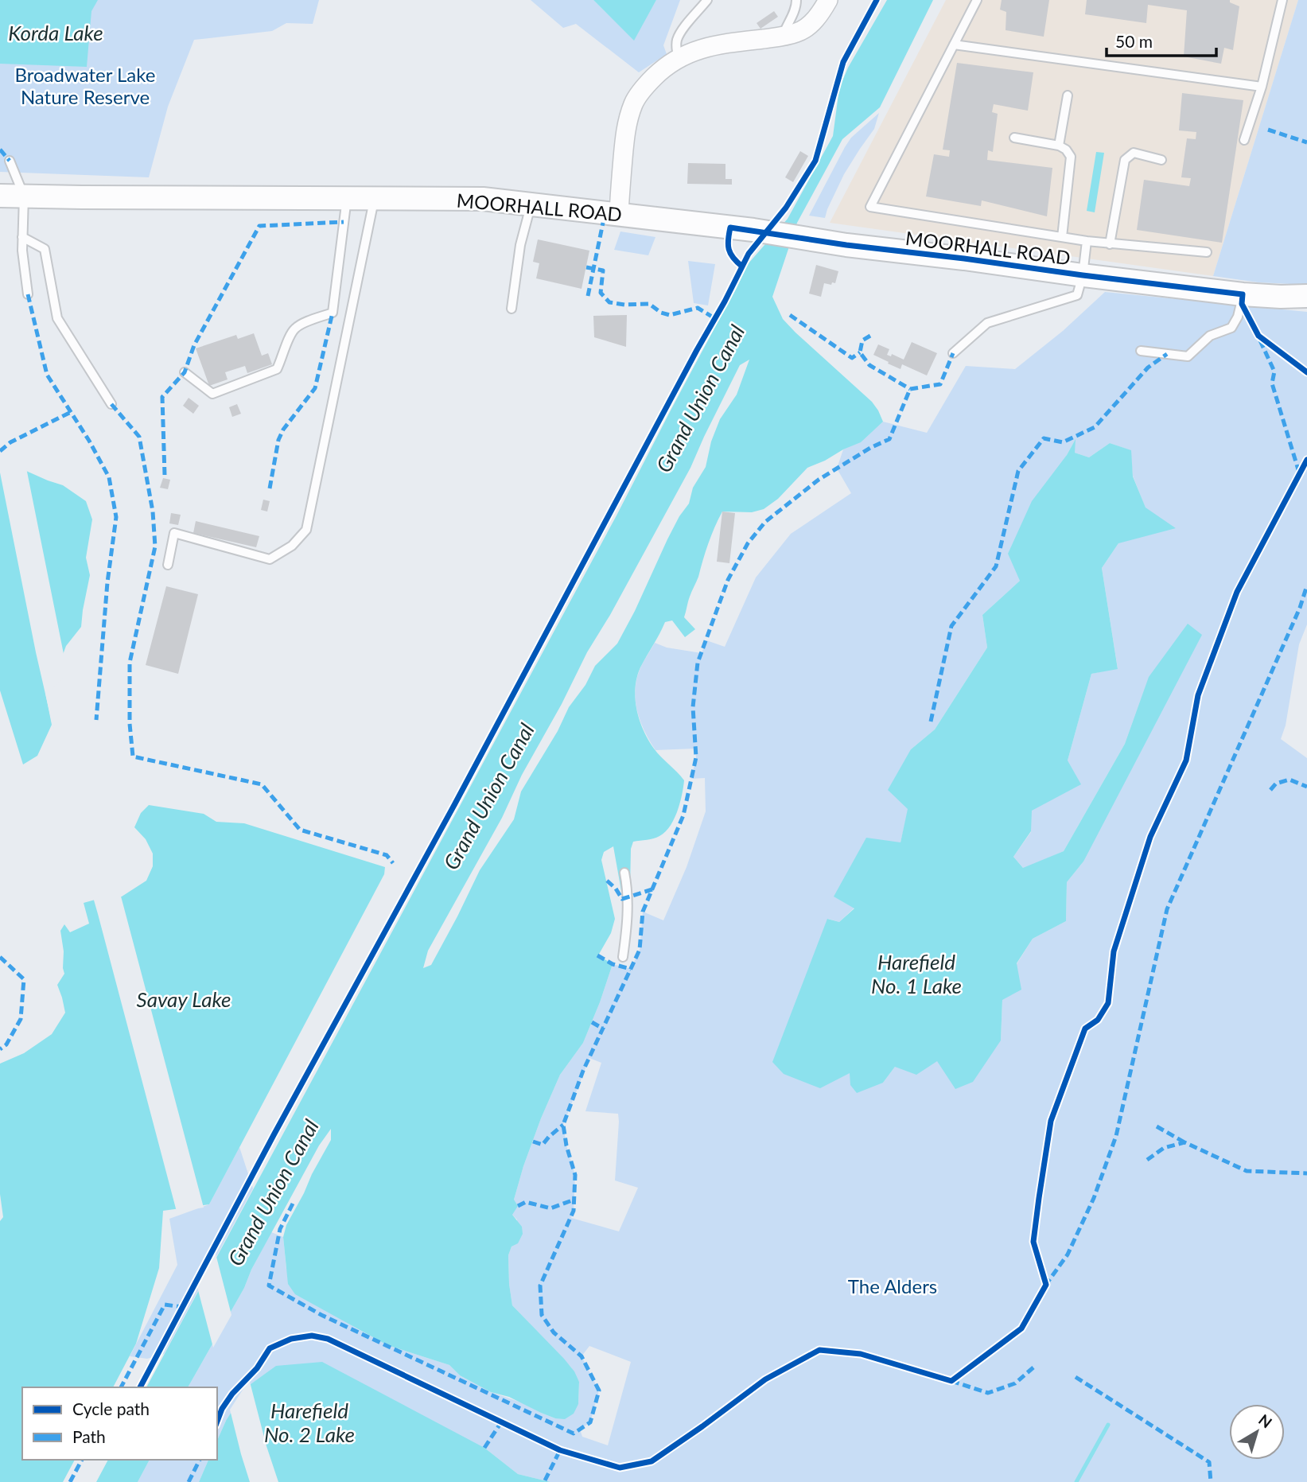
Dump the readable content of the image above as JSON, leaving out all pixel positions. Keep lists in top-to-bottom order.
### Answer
{
  "streets": {
    "street": ["MOORHALL ROAD"]
  },
  "water": [
    "Korda Lake",
    "Grand Union Canal",
    "Harefield No. 1 Lake",
    "Savay Lake",
    "Harefield No. 2 Lake"
  ],
  "parks": ["Broadwater Lake Nature Reserve", "The Alders"],
  "legend": ["Cycle path", "Path"],
  "scale_bar": "50 m",
  "north": "top right"
}
